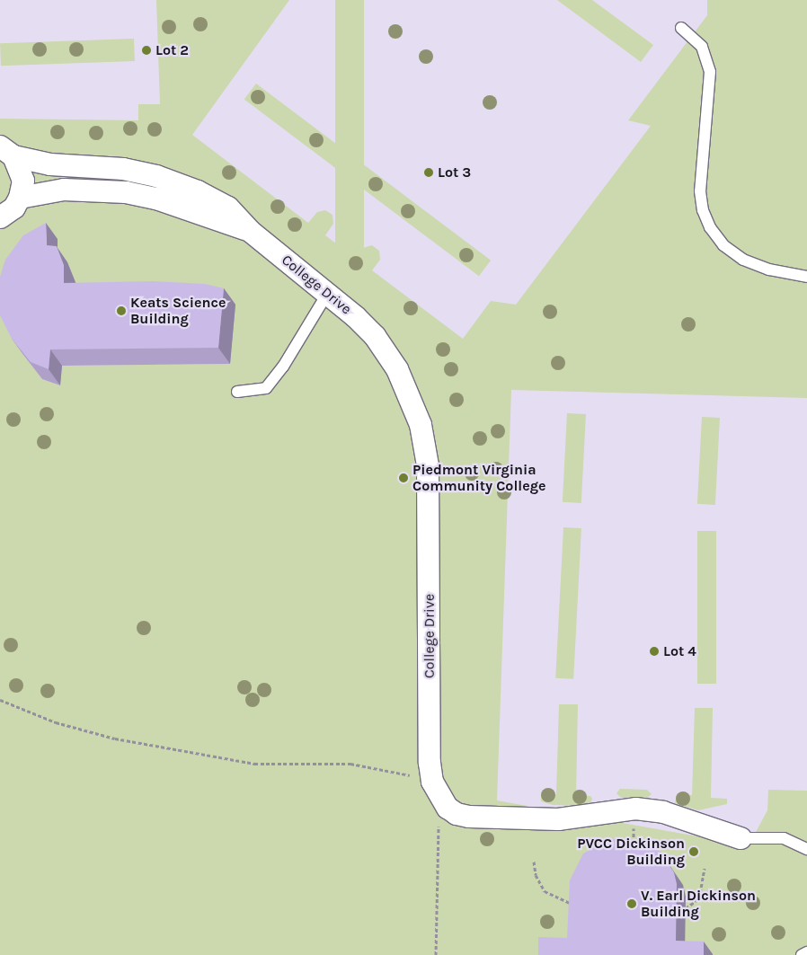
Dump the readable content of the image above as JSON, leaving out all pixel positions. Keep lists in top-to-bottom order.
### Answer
{
  "streets": {
    "street": ["College Drive"]
  },
  "places": [
    "Lot 2",
    "Lot 3",
    "Keats Science Building",
    "Piedmont Virginia Community College",
    "Lot 4",
    "PVCC Dickinson Building",
    "V. Earl Dickinson Building"
  ]
}
